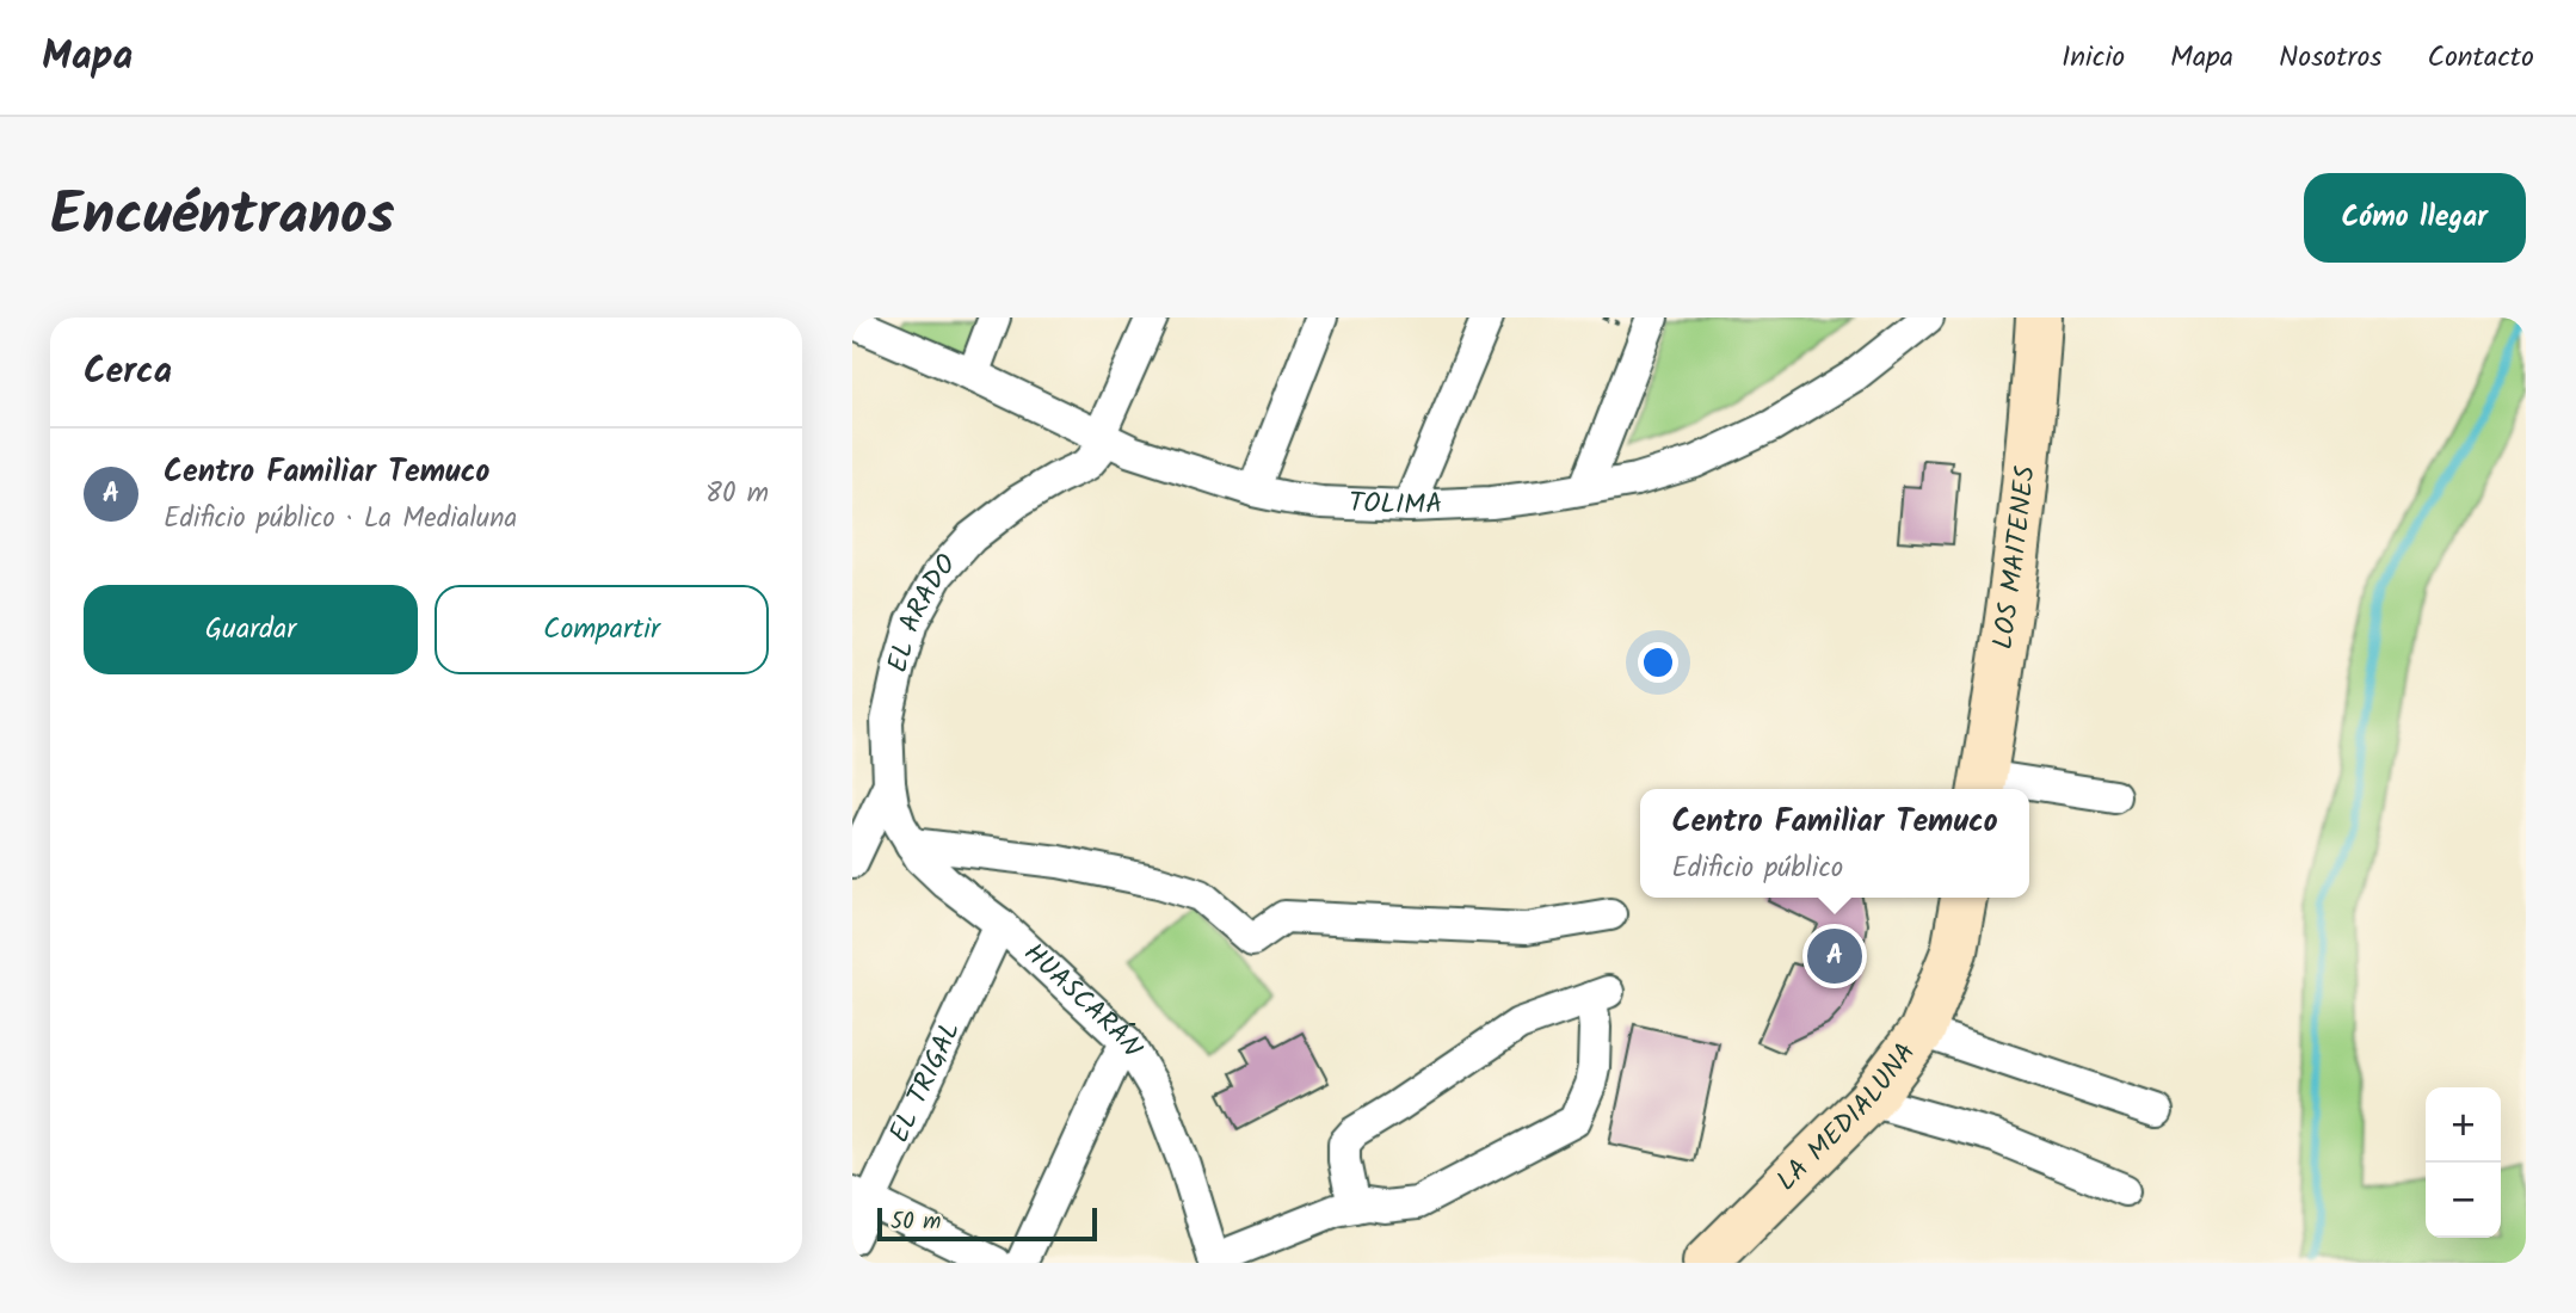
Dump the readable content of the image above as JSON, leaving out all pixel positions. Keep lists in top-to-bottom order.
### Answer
{
  "streets": {
    "street": [
      "TOLIMA",
      "LOS MAITENES",
      "EL ARADO",
      "HUASCARÁN",
      "EL TRIGAL",
      "LA MEDIALUNA"
    ]
  },
  "crossings": [
    ["TOLIMA", "EL ARADO"],
    ["EL ARADO", "HUASCARÁN"],
    ["HUASCARÁN", "EL TRIGAL"]
  ],
  "scale_bar": "50 m",
  "page": {
    "header": "Mapa",
    "nav": [
      "Inicio",
      "Mapa",
      "Nosotros",
      "Contacto"
    ],
    "title": "Encuéntranos",
    "buttons": [
      "Cómo llegar",
      ["Guardar", "Compartir"]
    ],
    "heading": "Cerca",
    "list": [
      {
        "mark": "A",
        "name": "Centro Familiar Temuco",
        "note": "Edificio público · La Medialuna",
        "value": "80 m"
      }
    ],
    "popup": ["Centro Familiar Temuco", "Edificio público"],
    "pins": "A",
    "map_buttons": ["+", "−"],
    "scale": "50 m"
  }
}
